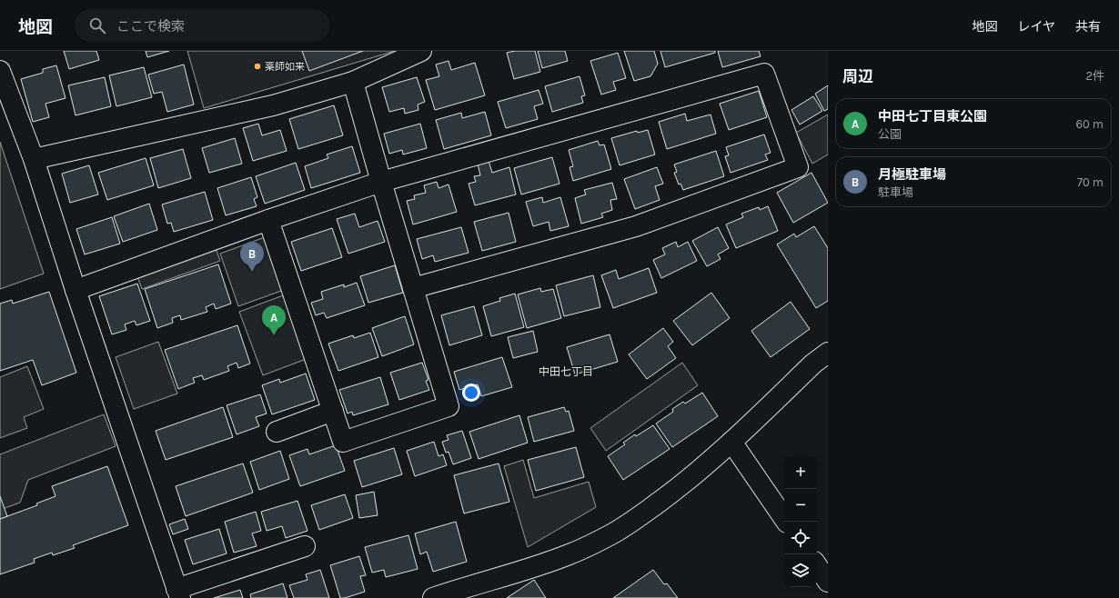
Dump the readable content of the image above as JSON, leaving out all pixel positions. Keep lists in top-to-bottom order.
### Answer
{
  "districts": ["中田七丁目"],
  "places": ["薬師如来"],
  "page": {
    "header": "地図",
    "search": "ここで検索",
    "nav": ["地図", "レイヤ", "共有"],
    "heading": ["周辺", "2件"],
    "list": [
      {
        "mark": "A",
        "name": "中田七丁目東公園",
        "note": "公園",
        "value": "60 m"
      },
      {
        "mark": "B",
        "name": "月極駐車場",
        "note": "駐車場",
        "value": "70 m"
      }
    ],
    "pins": ["B", "A"],
    "map_buttons": ["+", "−"]
  }
}
